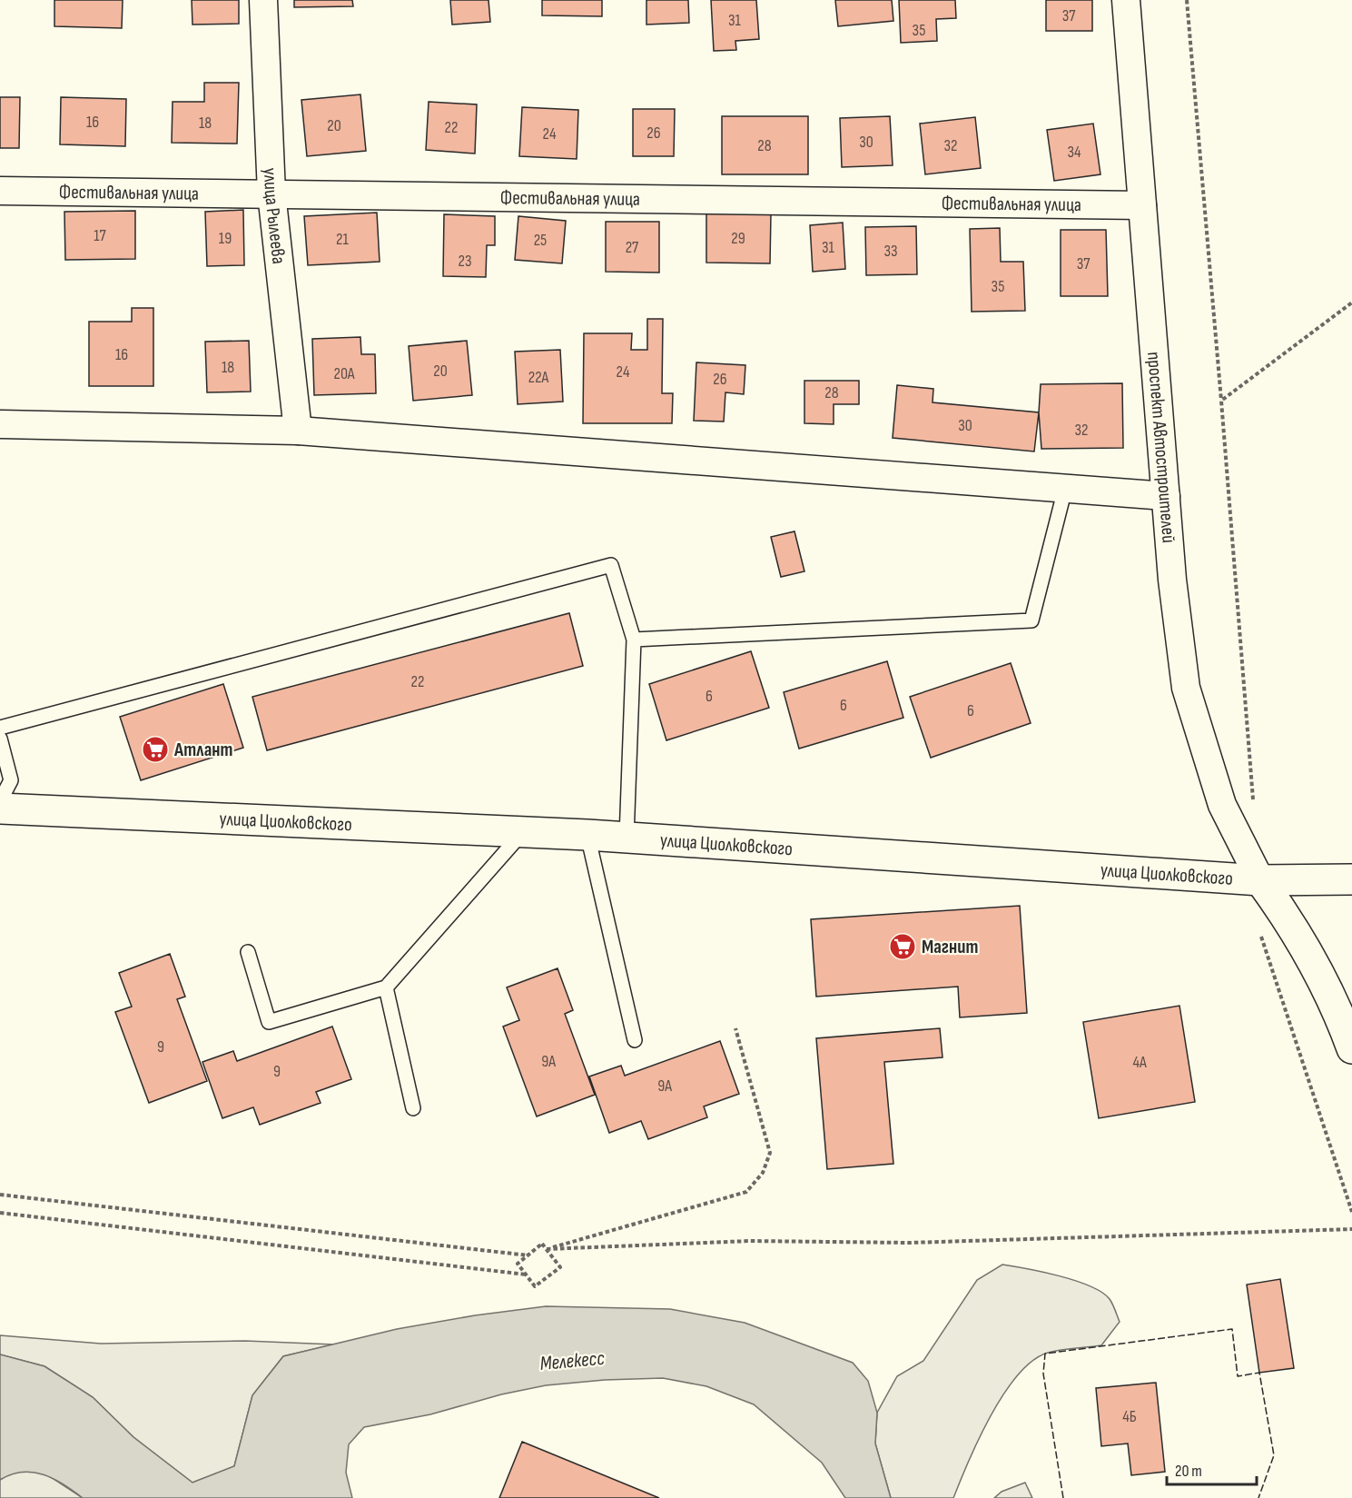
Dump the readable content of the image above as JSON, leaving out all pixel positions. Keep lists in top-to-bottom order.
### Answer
{
  "streets": {
    "street": [
      "Фестивальная улица",
      "улица Рылеева",
      "проспект Автостроителей",
      "улица Циолковского"
    ]
  },
  "crossings": [
    ["Фестивальная улица", "улица Рылеева"],
    ["Фестивальная улица", "проспект Автостроителей"],
    ["проспект Автостроителей", "улица Циолковского"]
  ],
  "water": ["Мелекесс"],
  "places": {
    "supermarket": ["Атлант", "Магнит"]
  },
  "house_numbers": [
    "37",
    "31",
    "35",
    "16",
    "18",
    "20",
    "22",
    "26",
    "24",
    "30",
    "28",
    "32",
    "34",
    "17",
    "19",
    "29",
    "21",
    "25",
    "27",
    "31",
    "33",
    "23",
    "37",
    "35",
    "16",
    "18",
    "20",
    "24",
    "20А",
    "22А",
    "26",
    "28",
    "30",
    "32",
    "22",
    "6",
    "6",
    "6",
    "9",
    "9А",
    "4А",
    "9",
    "9А",
    "4Б"
  ],
  "scale_bar": "20 m"
}
